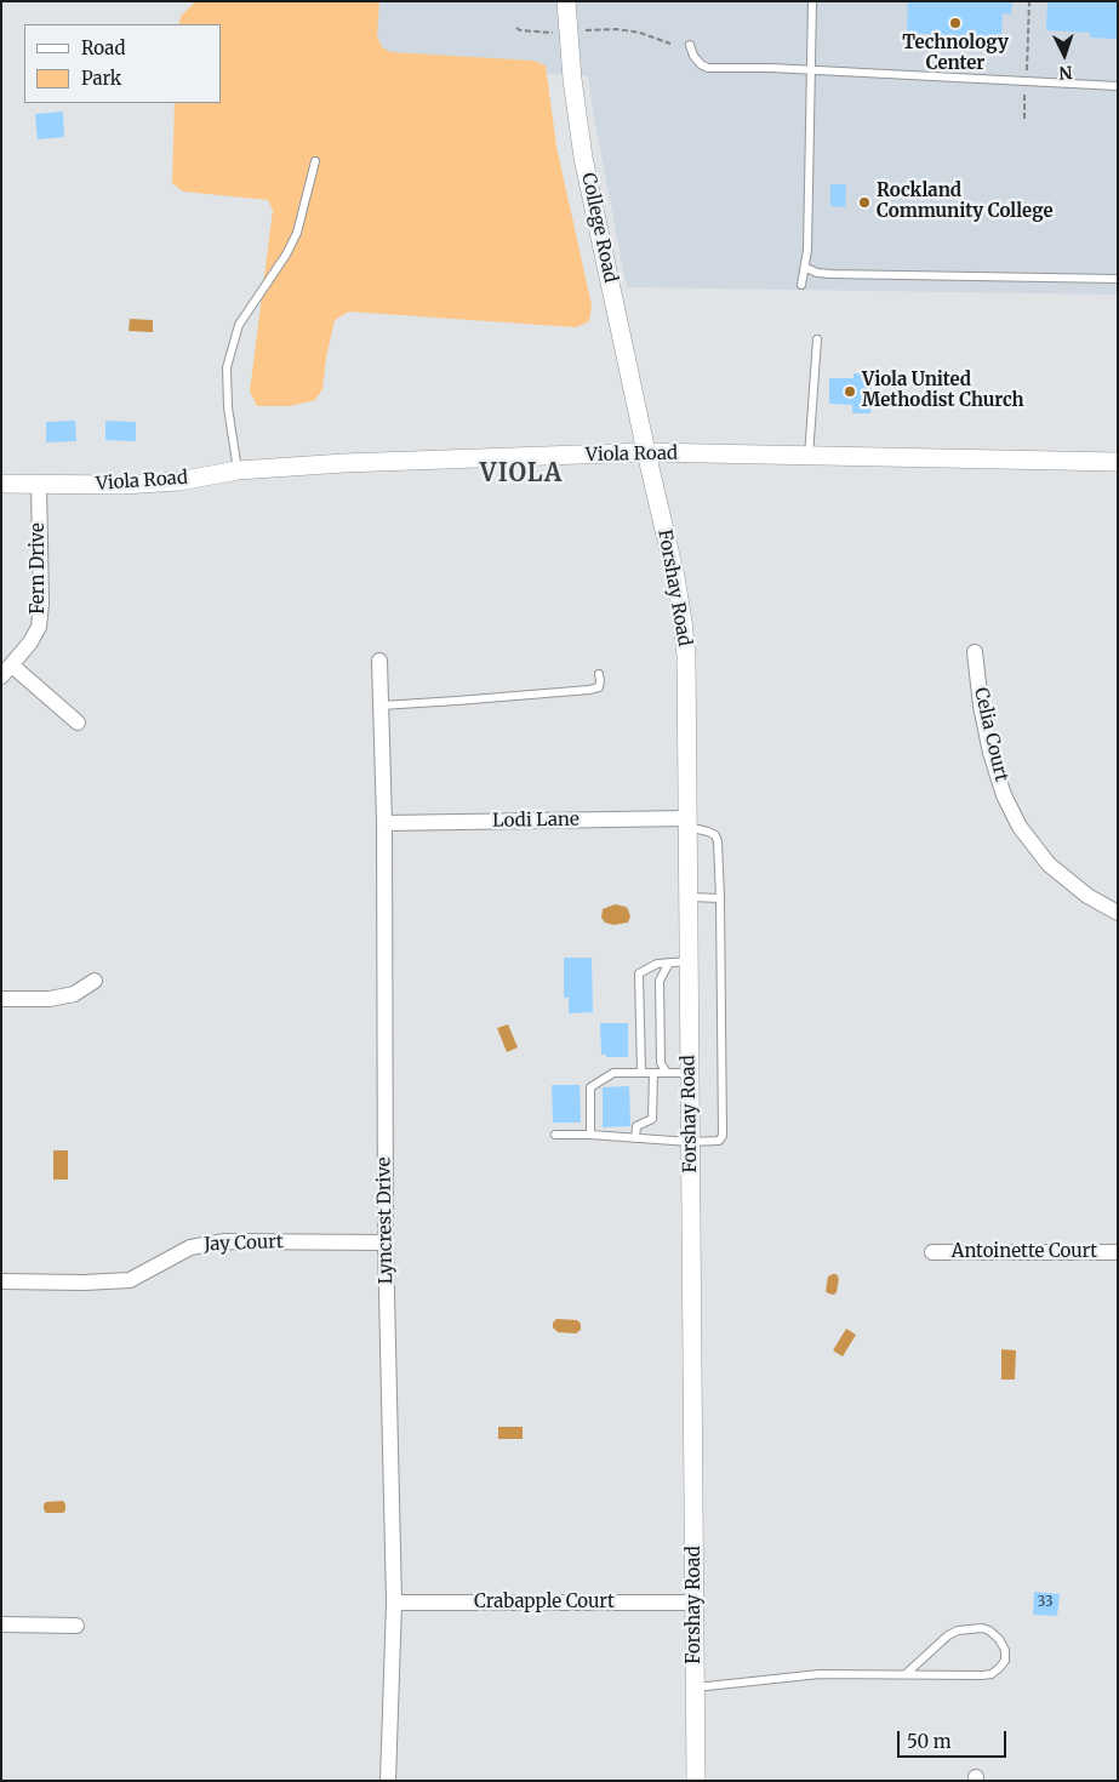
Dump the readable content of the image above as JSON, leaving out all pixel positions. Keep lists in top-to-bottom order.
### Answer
{
  "streets": {
    "street": [
      "College Road",
      "Viola Road",
      "Fern Drive",
      "Forshay Road",
      "Celia Court",
      "Lodi Lane",
      "Lyncrest Drive",
      "Jay Court",
      "Antoinette Court",
      "Crabapple Court"
    ]
  },
  "crossings": [
    ["College Road", "Viola Road"],
    ["College Road", "Forshay Road"],
    ["Viola Road", "Fern Drive"],
    ["Viola Road", "Forshay Road"],
    ["Forshay Road", "Lodi Lane"],
    ["Forshay Road", "Crabapple Court"],
    ["Lodi Lane", "Lyncrest Drive"],
    ["Lyncrest Drive", "Jay Court"],
    ["Lyncrest Drive", "Crabapple Court"]
  ],
  "districts": ["VIOLA"],
  "places": ["Technology Center", "Rockland Community College", "Viola United Methodist Church"],
  "house_numbers": ["33"],
  "legend": ["Road", "Park"],
  "scale_bar": "50 m",
  "north": "bottom"
}
